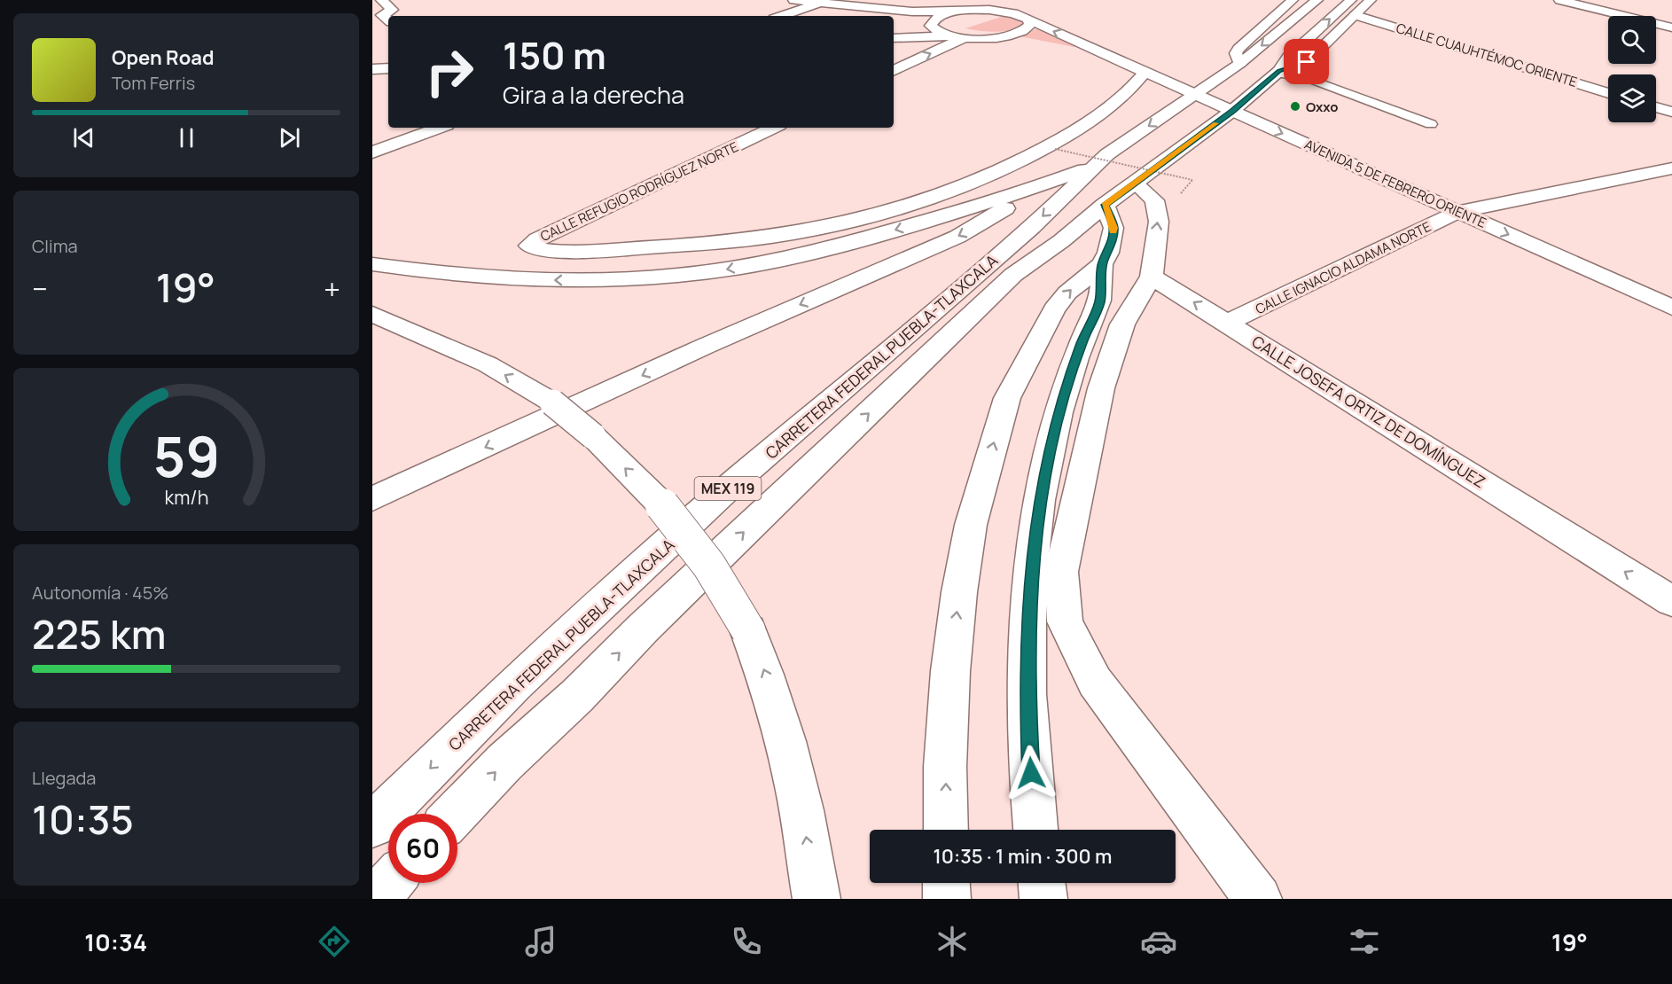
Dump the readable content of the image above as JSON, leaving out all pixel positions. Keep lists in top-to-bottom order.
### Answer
{
  "streets": {
    "street": [
      "CALLE CUAUHTÉMOC ORIENTE",
      "AVENIDA 5 DE FEBRERO ORIENTE",
      "CALLE REFUGIO RODRÍGUEZ NORTE",
      "CALLE IGNACIO ALDAMA NORTE",
      "CARRETERA FEDERAL PUEBLA-TLAXCALA",
      "CALLE JOSEFA ORTIZ DE DOMÍNGUEZ",
      "MEX 119"
    ]
  },
  "crossings": [
    ["AVENIDA 5 DE FEBRERO ORIENTE", "CALLE REFUGIO RODRÍGUEZ NORTE"],
    ["AVENIDA 5 DE FEBRERO ORIENTE", "CALLE IGNACIO ALDAMA NORTE"],
    ["AVENIDA 5 DE FEBRERO ORIENTE", "CARRETERA FEDERAL PUEBLA-TLAXCALA"],
    ["CALLE IGNACIO ALDAMA NORTE", "CALLE JOSEFA ORTIZ DE DOMÍNGUEZ"]
  ],
  "one_way": ["CALLE JOSEFA ORTIZ DE DOMÍNGUEZ"],
  "places": ["Oxxo"],
  "page": {
    "turn": ["150 m", "Gira a la derecha"],
    "song": ["Open Road", "Tom Ferris"],
    "tile": [
      "Clima",
      ["Autonomía · 45%", "225 km"],
      ["Llegada", "10:35"]
    ],
    "heat": ["−", "19°", "+"],
    "limit": "60",
    "trip": "10:35 · 1 min · 300 m",
    "tabs": ["10:34", "19°"],
    "gauge": ["59", "km/h"]
  }
}
